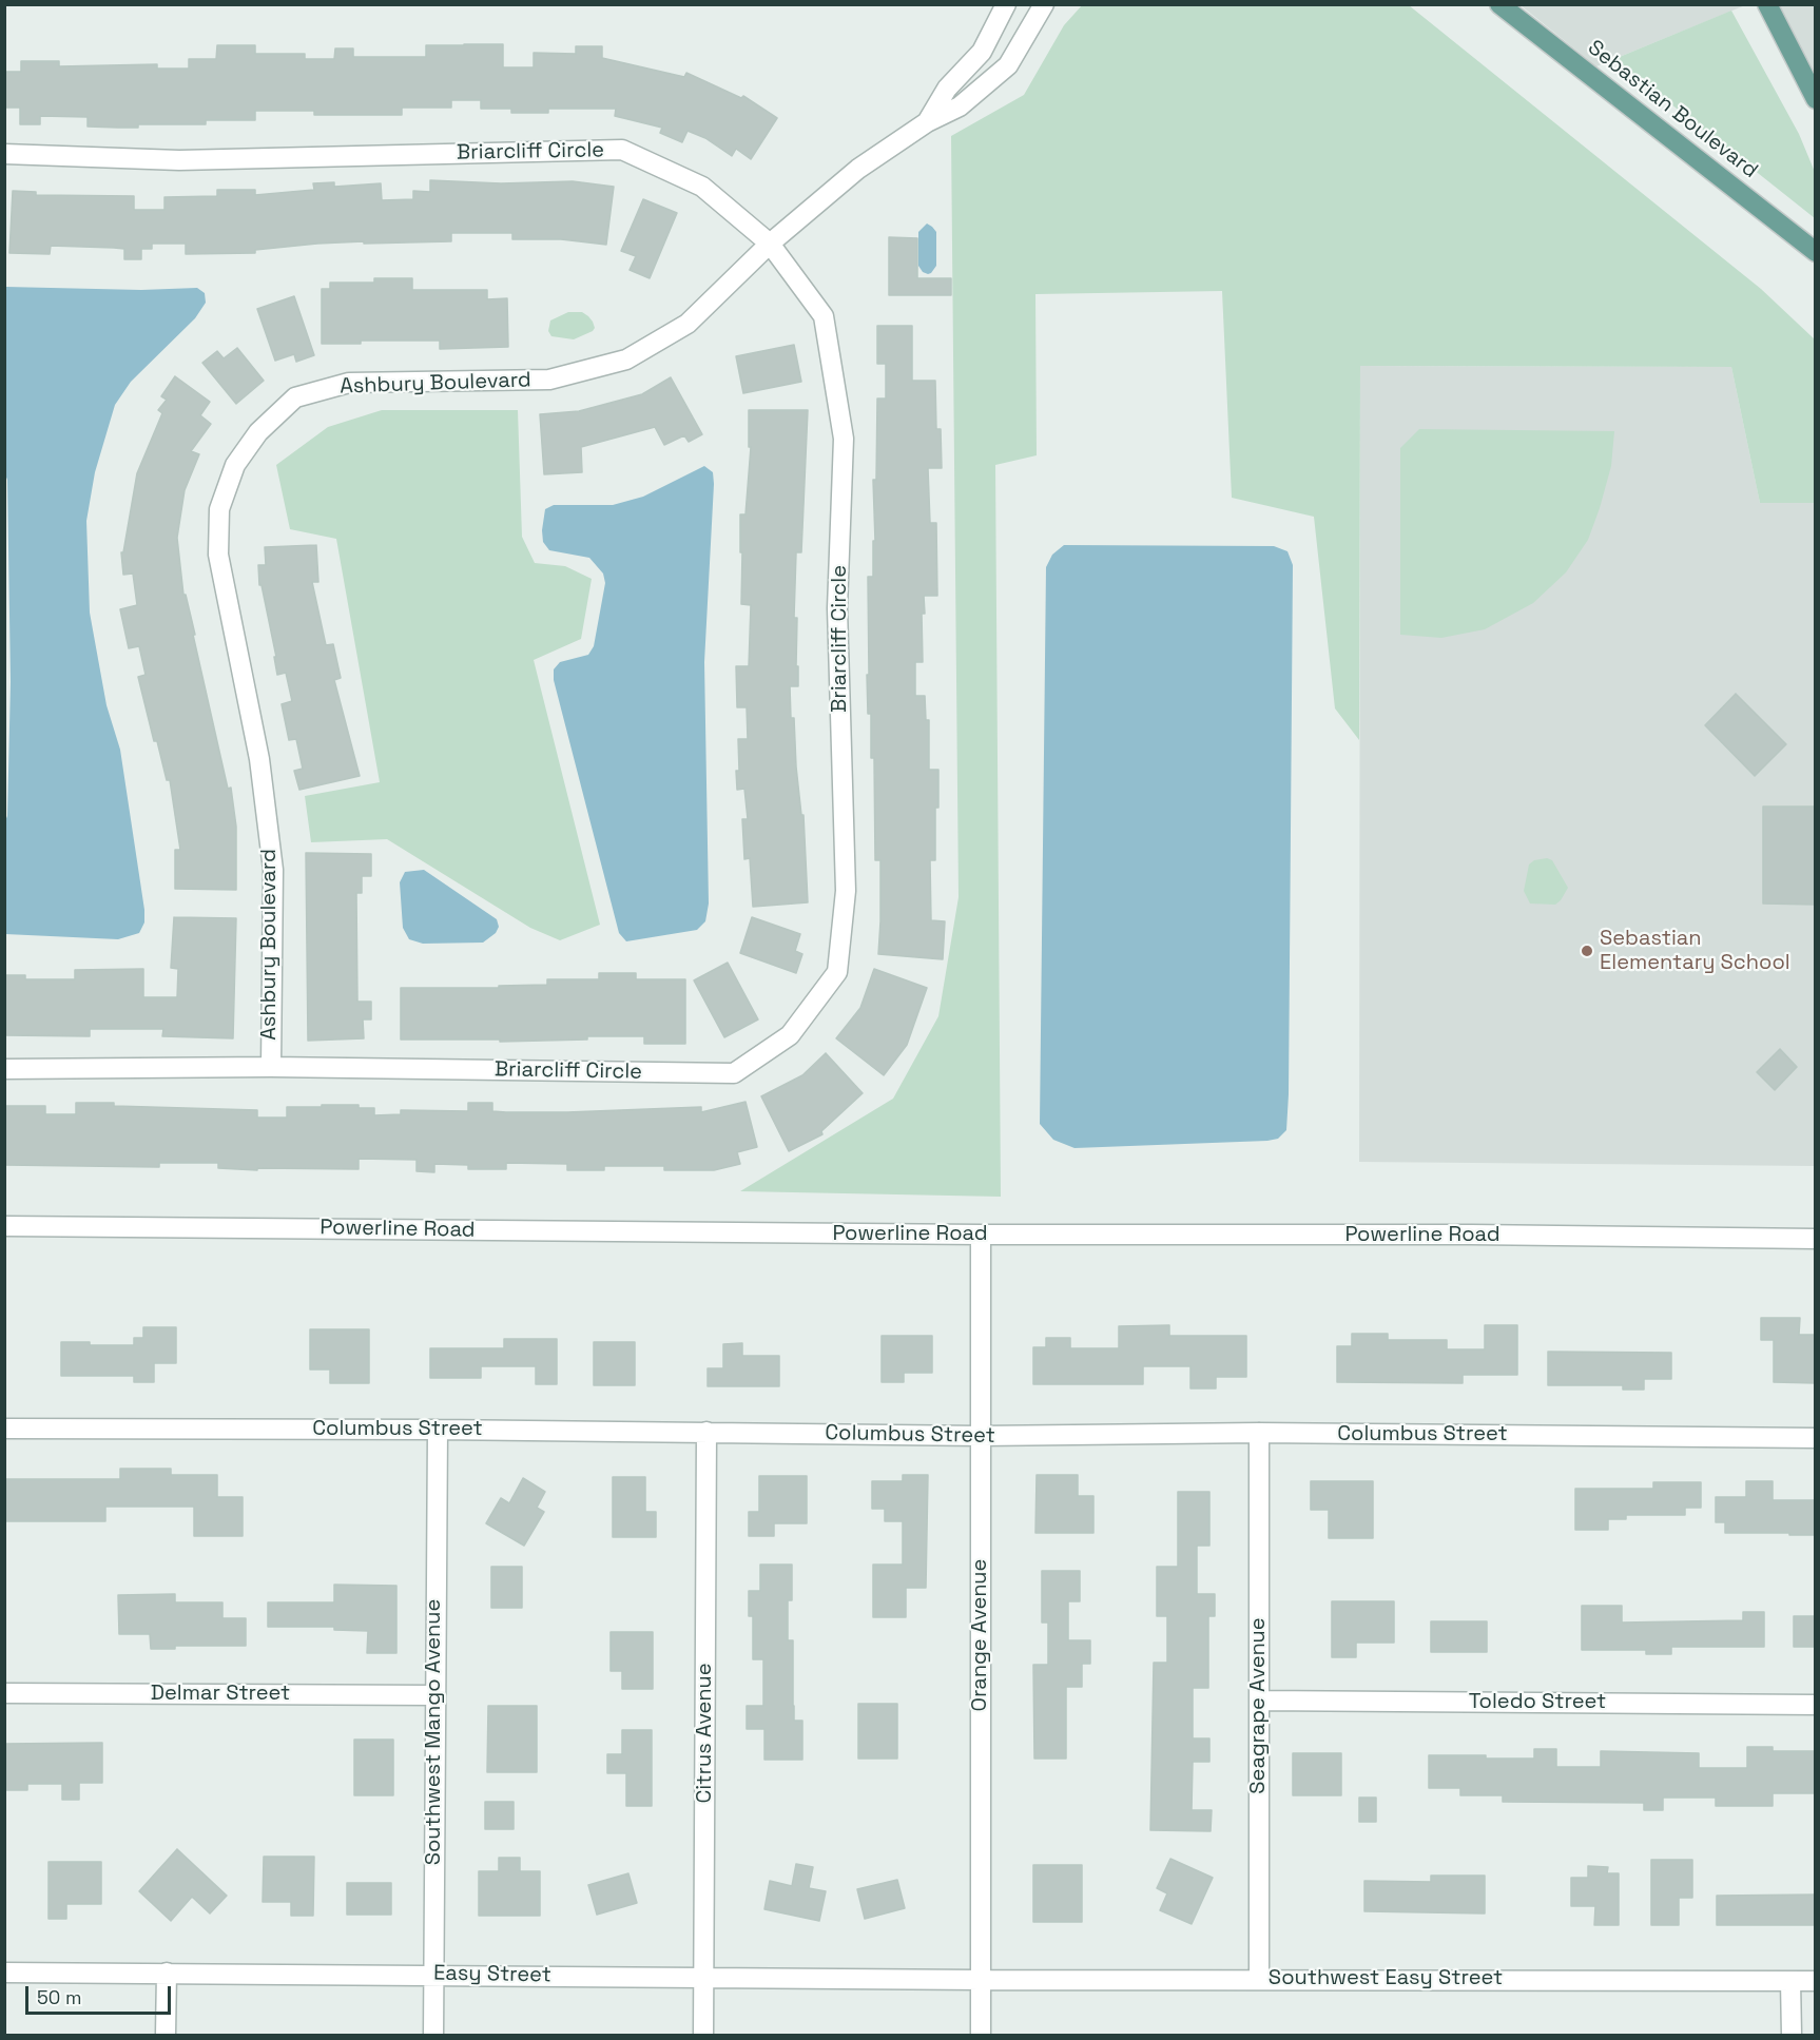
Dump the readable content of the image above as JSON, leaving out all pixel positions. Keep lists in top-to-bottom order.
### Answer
{
  "streets": {
    "main road": ["Sebastian Boulevard"],
    "street": [
      "Briarcliff Circle",
      "Ashbury Boulevard",
      "Powerline Road",
      "Columbus Street",
      "Orange Avenue",
      "Delmar Street",
      "Toledo Street",
      "Seagrape Avenue",
      "Southwest Mango Avenue",
      "Citrus Avenue",
      "Easy Street",
      "Southwest Easy Street"
    ]
  },
  "crossings": [
    ["Briarcliff Circle", "Ashbury Boulevard"],
    ["Powerline Road", "Orange Avenue"],
    ["Columbus Street", "Orange Avenue"],
    ["Columbus Street", "Seagrape Avenue"],
    ["Columbus Street", "Southwest Mango Avenue"],
    ["Columbus Street", "Citrus Avenue"],
    ["Orange Avenue", "Easy Street"],
    ["Orange Avenue", "Southwest Easy Street"],
    ["Delmar Street", "Southwest Mango Avenue"],
    ["Toledo Street", "Seagrape Avenue"],
    ["Seagrape Avenue", "Southwest Easy Street"],
    ["Southwest Mango Avenue", "Easy Street"],
    ["Citrus Avenue", "Easy Street"],
    ["Easy Street", "Southwest Easy Street"]
  ],
  "places": ["Sebastian Elementary School"],
  "scale_bar": "50 m"
}
